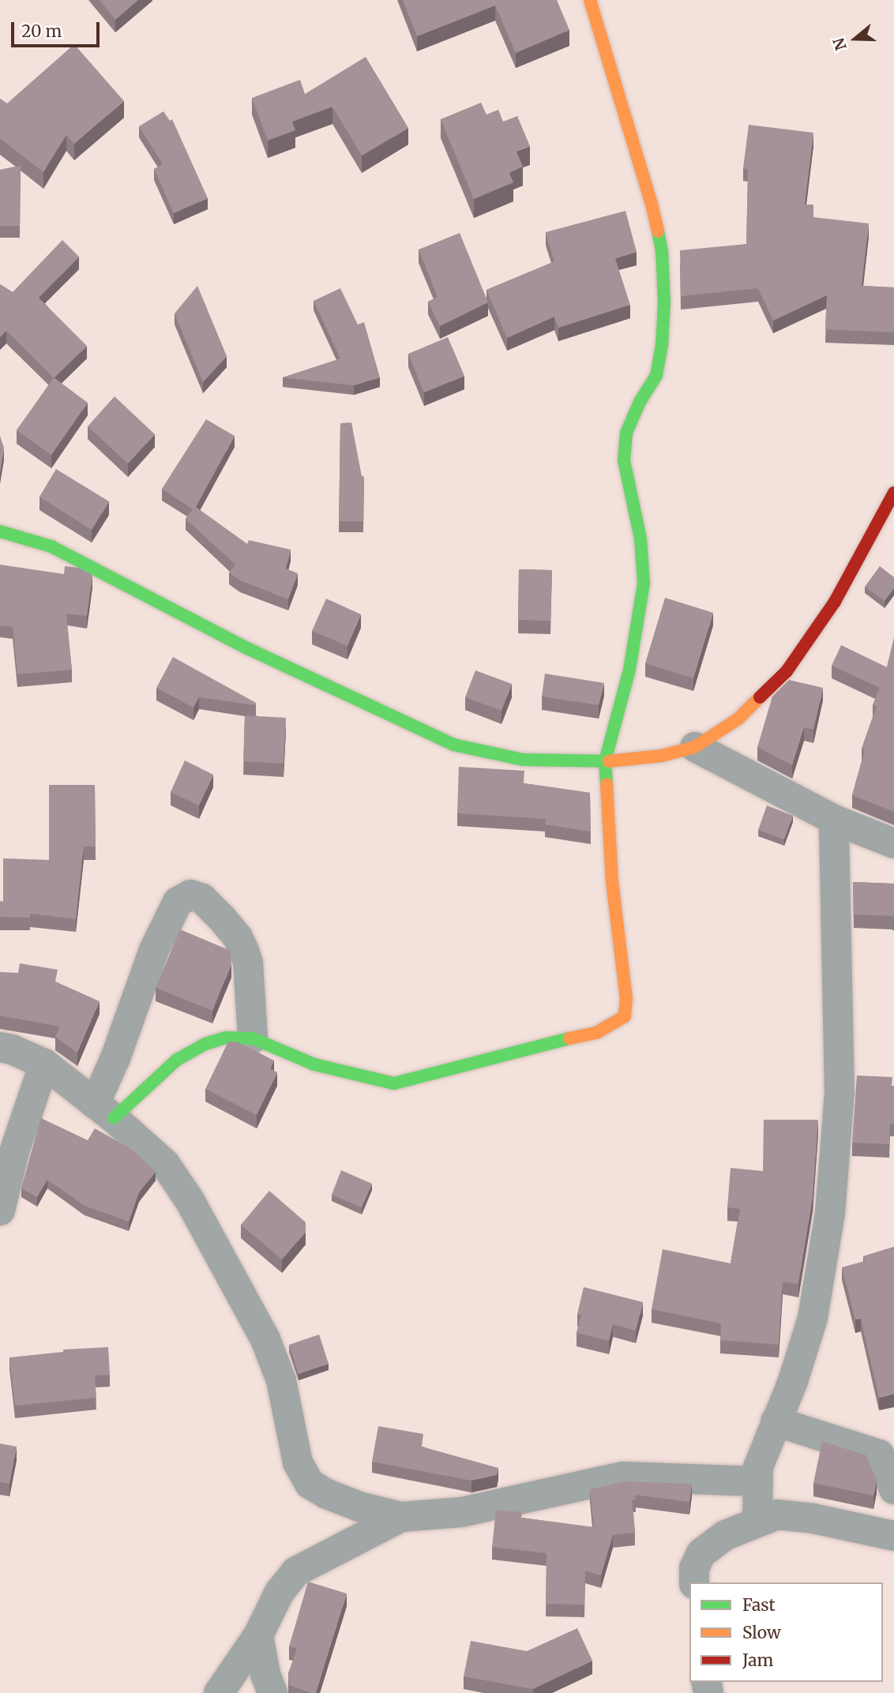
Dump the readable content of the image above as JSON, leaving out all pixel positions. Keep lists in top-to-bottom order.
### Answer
{
  "legend": ["Fast", "Slow", "Jam"],
  "scale_bar": "20 m",
  "north": "left"
}
